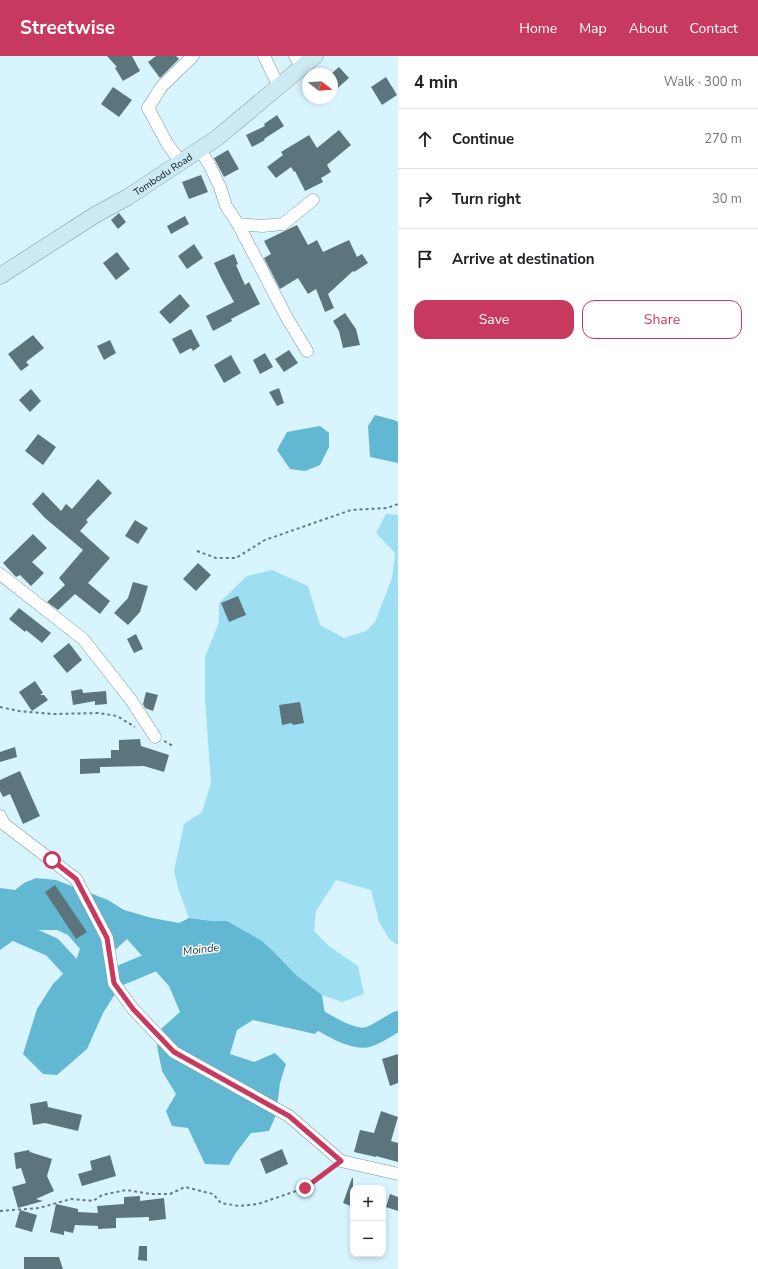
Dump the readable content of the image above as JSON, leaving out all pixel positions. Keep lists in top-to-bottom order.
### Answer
{
  "streets": {
    "main road": ["Tombodu Road"]
  },
  "water": ["Moinde"],
  "north": "right",
  "page": {
    "header": "Streetwise",
    "nav": [
      "Home",
      "Map",
      "About",
      "Contact"
    ],
    "heading": ["4 min", "Walk · 300 m"],
    "list": [
      ["Continue", "270 m"],
      ["Turn right", "30 m"],
      "Arrive at destination"
    ],
    "buttons": ["Save", "Share"],
    "map_buttons": ["+", "−"]
  }
}
